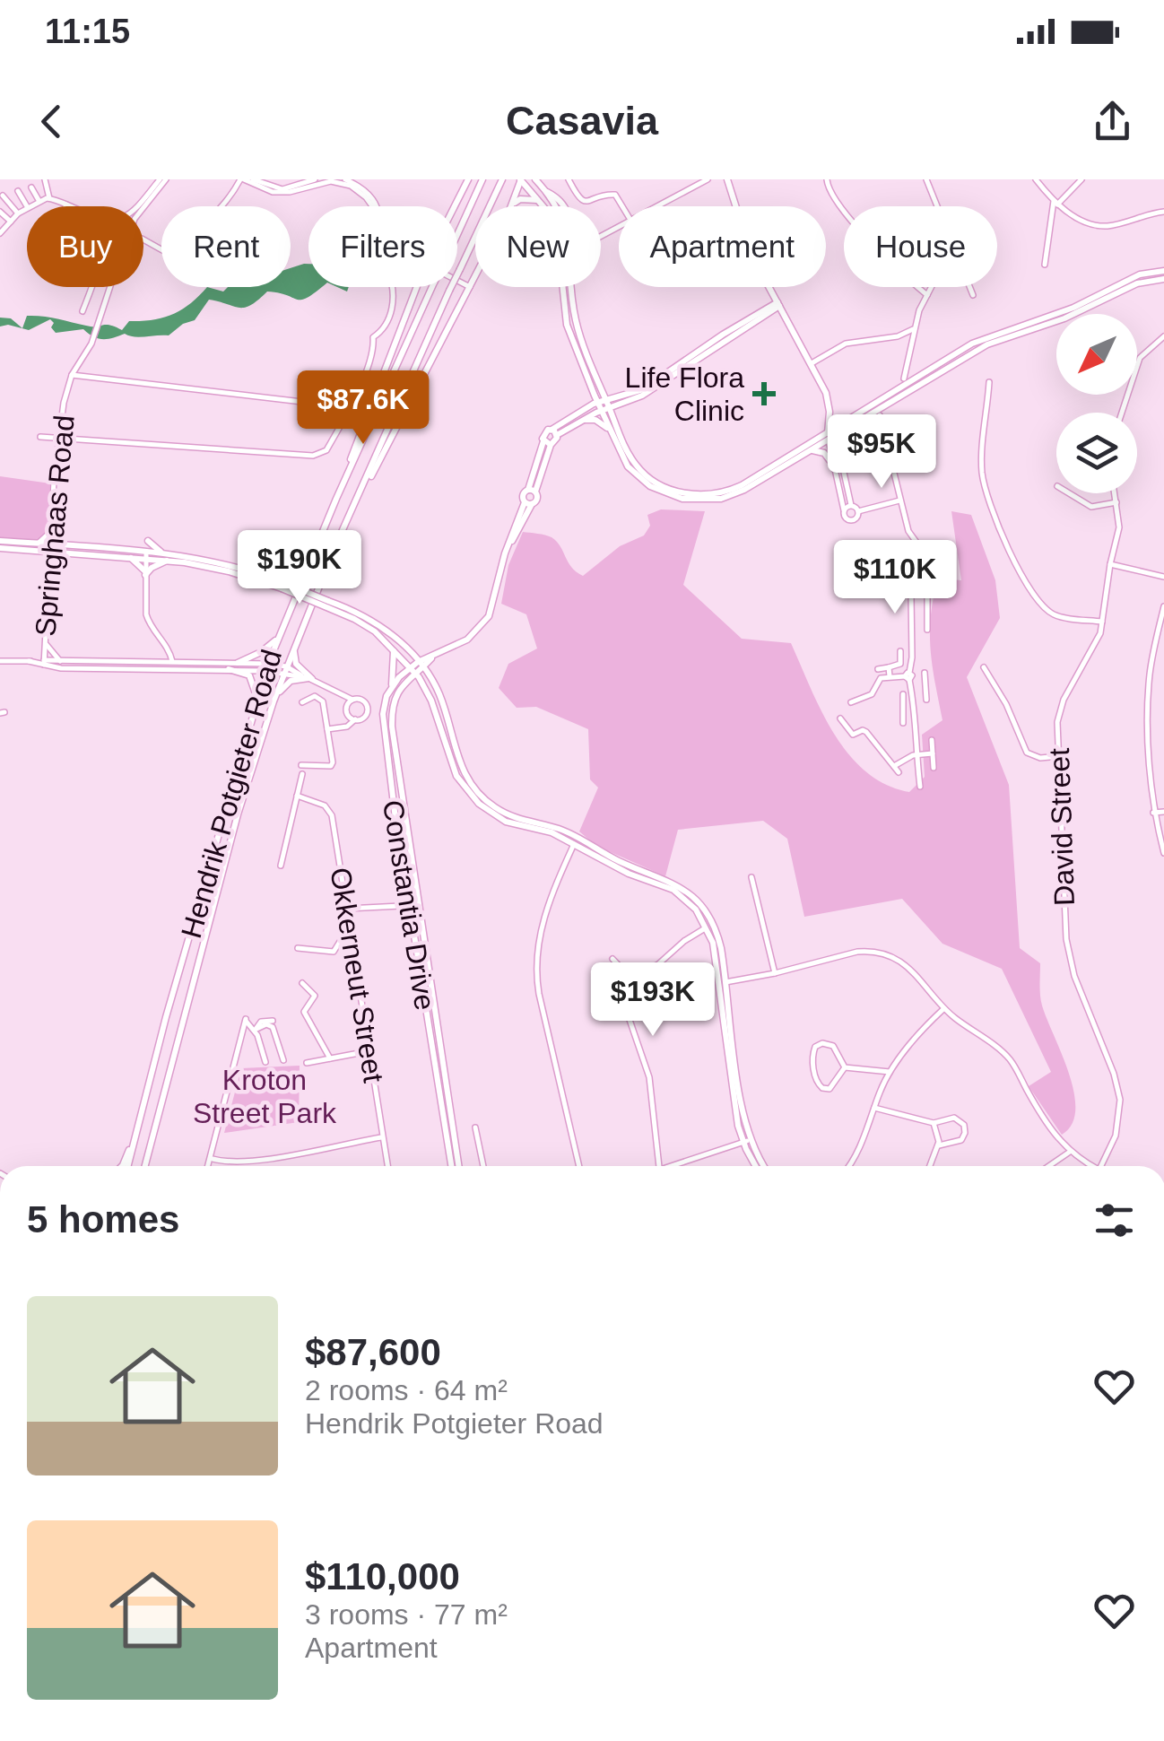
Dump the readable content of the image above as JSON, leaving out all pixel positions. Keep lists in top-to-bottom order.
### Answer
{
  "streets": {
    "main road": ["Hendrik Potgieter Road", "Constantia Drive"],
    "street": ["Springhaas Road", "David Street", "Okkerneut Street"]
  },
  "parks": ["Kroton Street Park"],
  "places": {
    "health": ["Life Flora Clinic"]
  },
  "north": "bottom left",
  "page": {
    "status": "11:15",
    "header": "Casavia",
    "chip": [
      "Buy",
      "Rent",
      "Filters",
      "New",
      "Apartment",
      "House"
    ],
    "price": [
      "$87.6K",
      "$95K",
      "$190K",
      "$110K",
      "$193K"
    ],
    "heading": "5 homes",
    "list": [
      {
        "name": "$87,600",
        "note": "2 rooms · 64 m² · Hendrik Potgieter Road"
      },
      {
        "name": "$110,000",
        "note": "3 rooms · 77 m² · Apartment"
      }
    ]
  }
}
